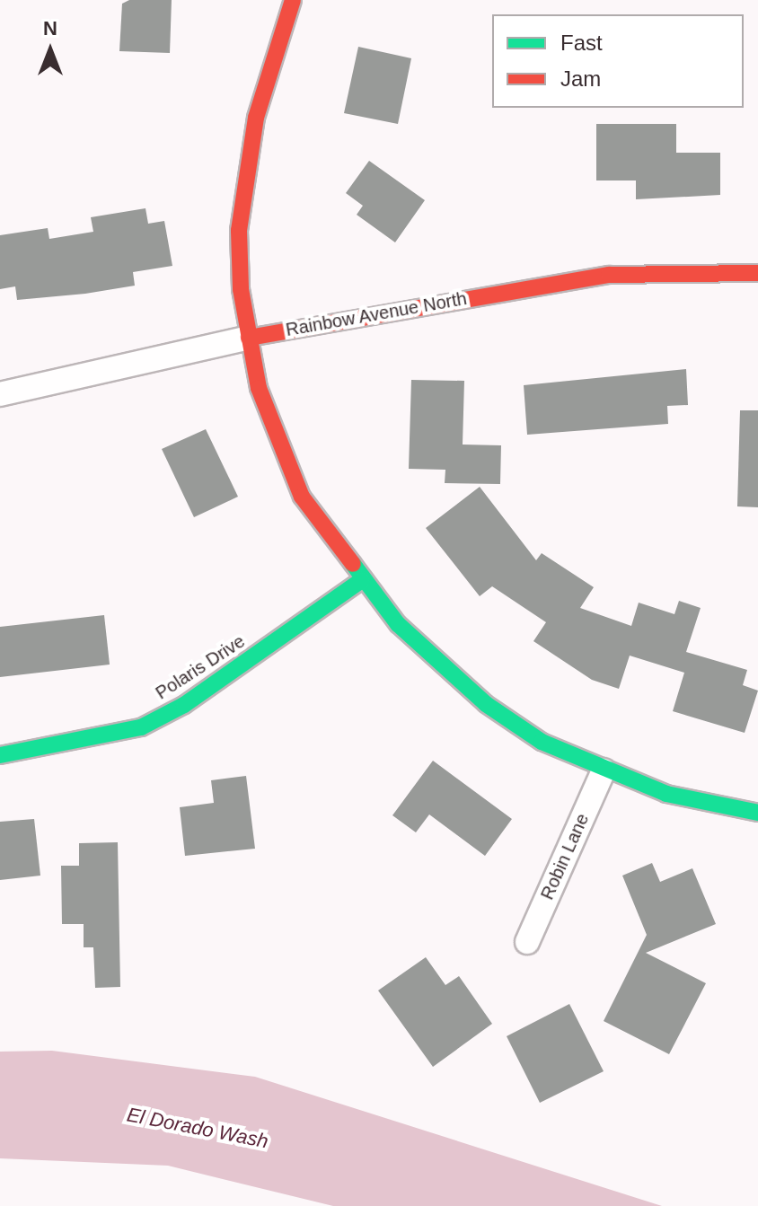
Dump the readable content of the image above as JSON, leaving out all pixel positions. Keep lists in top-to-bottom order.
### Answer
{
  "streets": {
    "main road": ["Rainbow Avenue North", "Polaris Drive"],
    "street": ["Robin Lane"]
  },
  "water": ["El Dorado Wash"],
  "legend": ["Fast", "Jam"],
  "north": "top"
}
